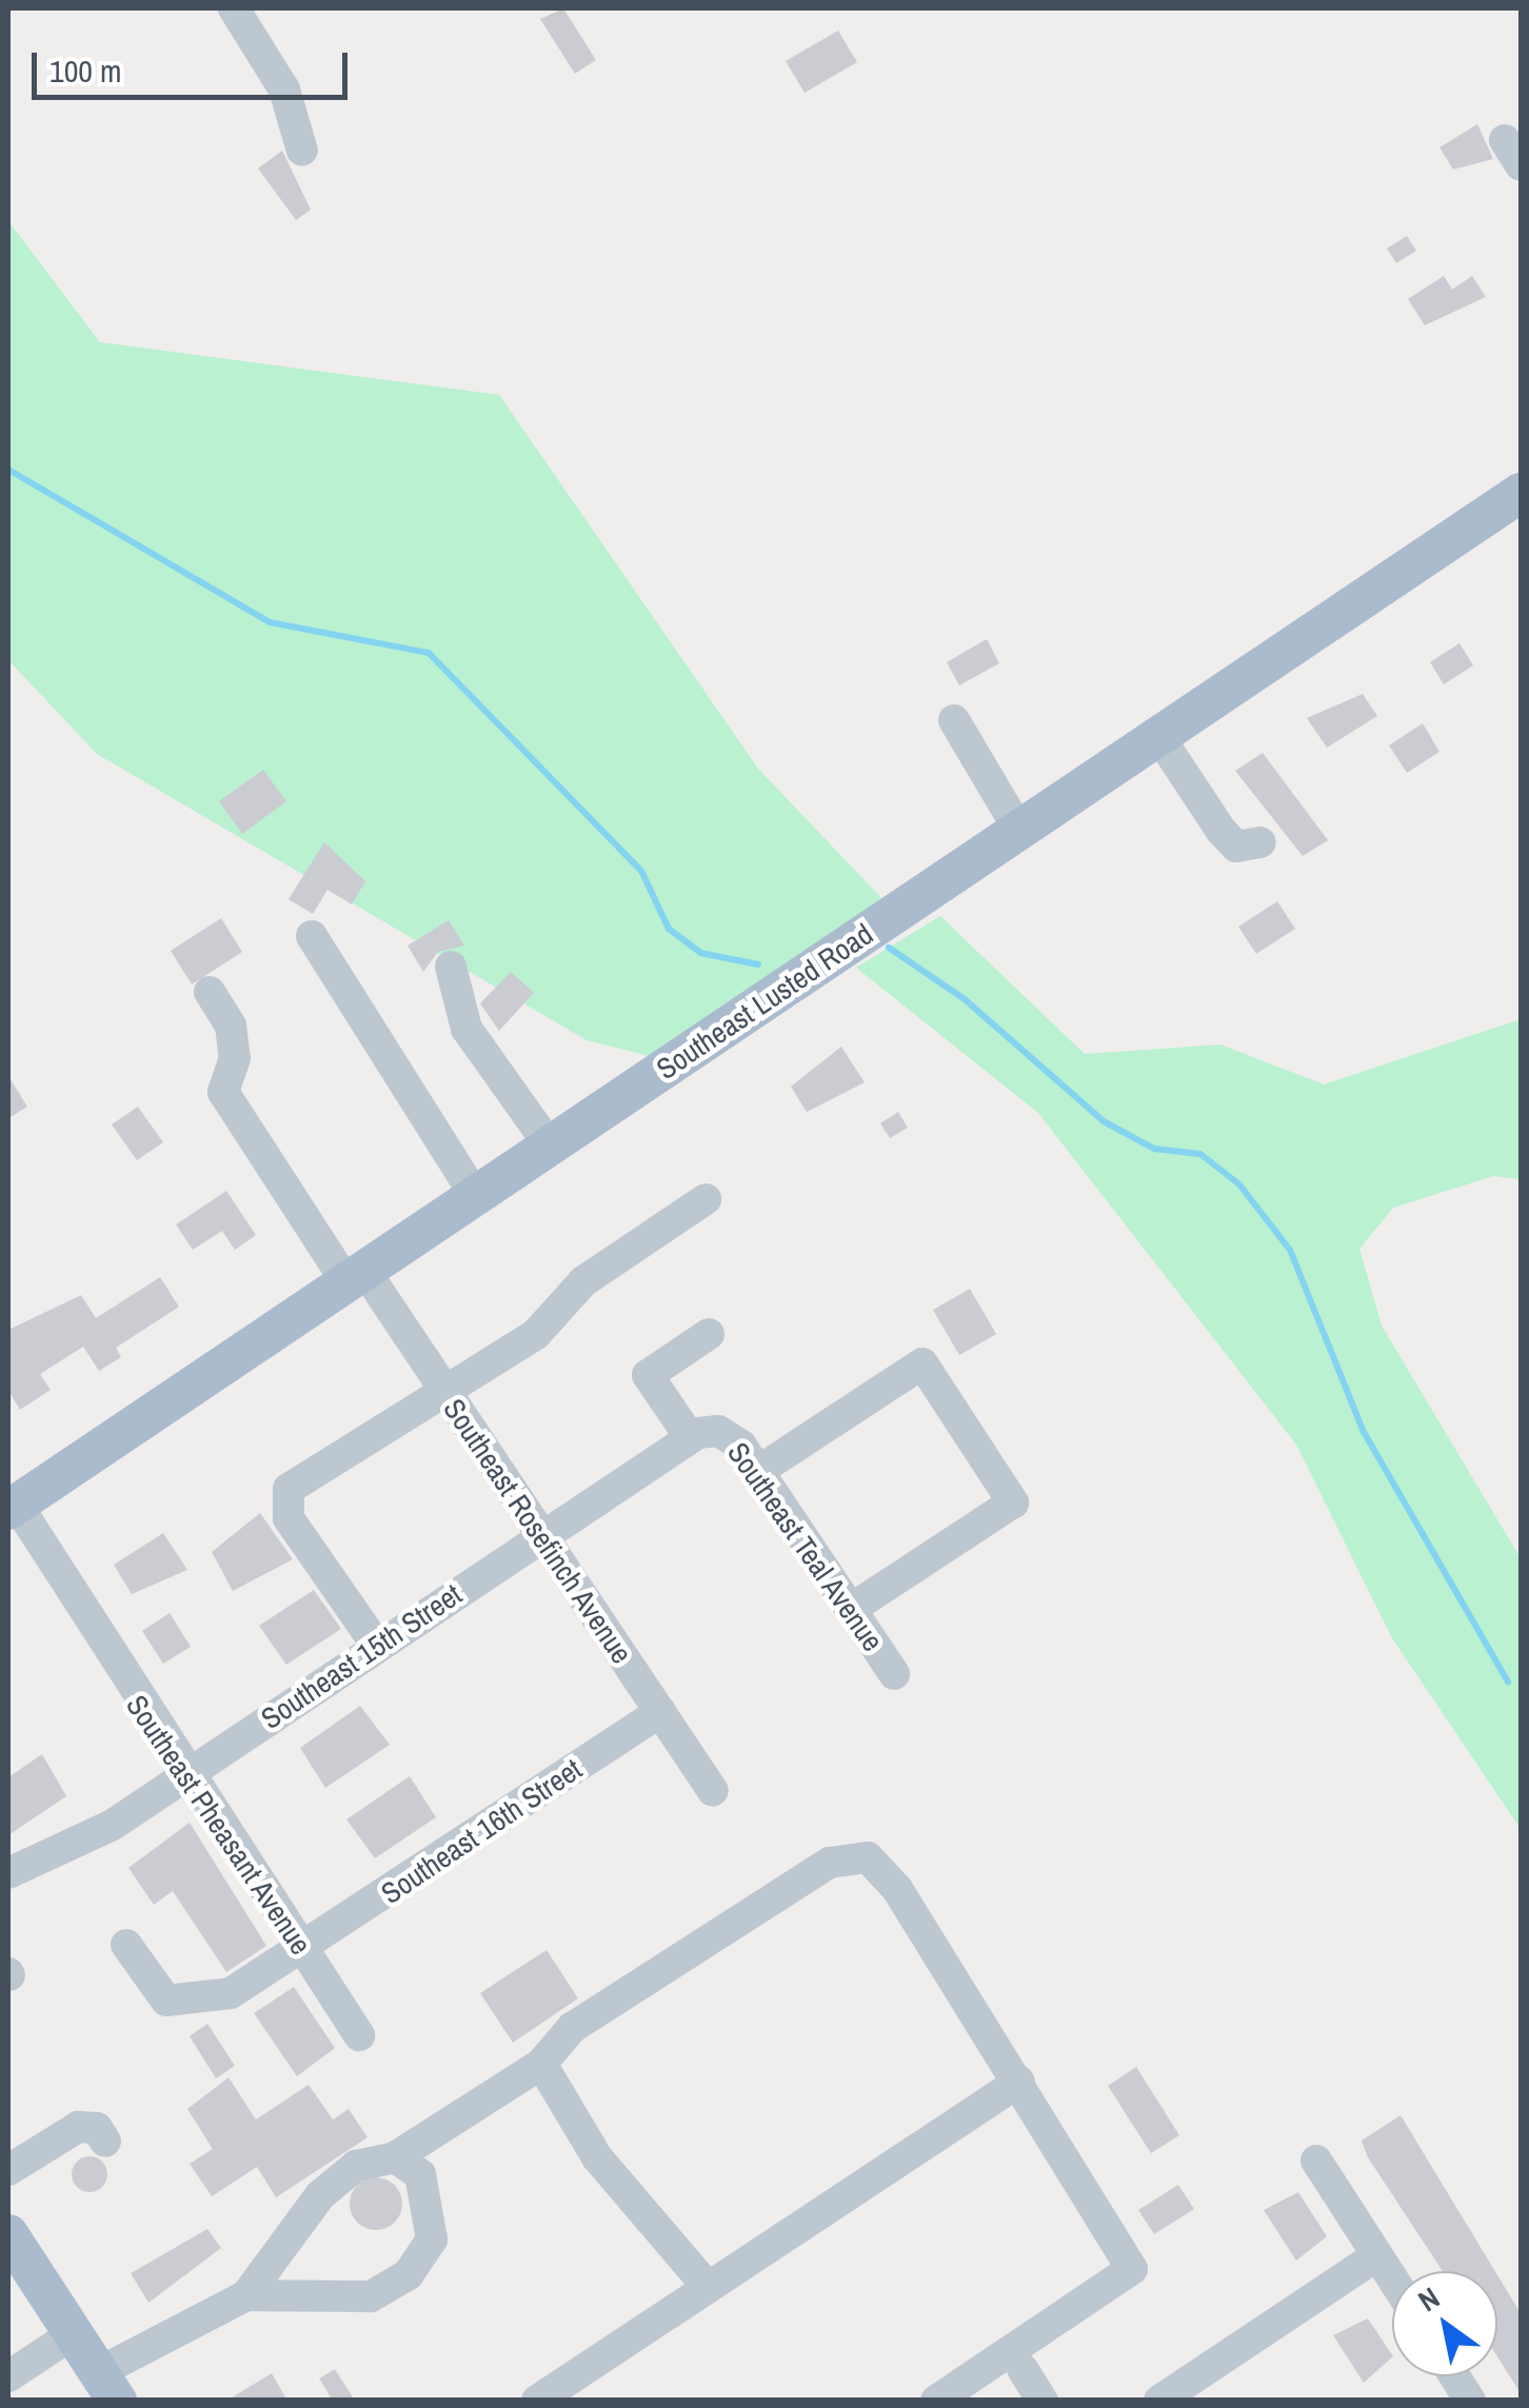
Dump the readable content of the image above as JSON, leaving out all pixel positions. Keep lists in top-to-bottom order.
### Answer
{
  "streets": {
    "main road": ["Southeast Lusted Road"],
    "street": [
      "Southeast Rosefinch Avenue",
      "Southeast Teal Avenue",
      "Southeast 15th Street",
      "Southeast Pheasant Avenue",
      "Southeast 16th Street"
    ]
  },
  "crossings": [
    ["Southeast Lusted Road", "Southeast Rosefinch Avenue"],
    ["Southeast Lusted Road", "Southeast Pheasant Avenue"],
    ["Southeast Rosefinch Avenue", "Southeast 15th Street"],
    ["Southeast Rosefinch Avenue", "Southeast 16th Street"],
    ["Southeast Teal Avenue", "Southeast 15th Street"],
    ["Southeast 15th Street", "Southeast Pheasant Avenue"],
    ["Southeast Pheasant Avenue", "Southeast 16th Street"]
  ],
  "scale_bar": "100 m",
  "north": "top left"
}
